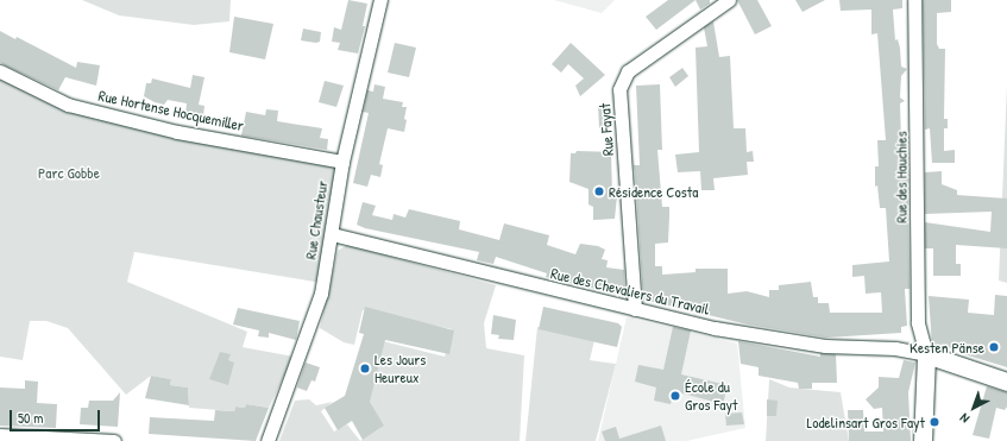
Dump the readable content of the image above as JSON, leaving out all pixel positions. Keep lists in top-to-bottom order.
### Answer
{
  "streets": {
    "street": [
      "Rue Hortense Hocquemiller",
      "Rue Fayat",
      "Rue des Hauchies",
      "Rue Chausteur",
      "Rue des Chevaliers du Travail"
    ]
  },
  "crossings": [
    ["Rue Hortense Hocquemiller", "Rue Chausteur"],
    ["Rue Fayat", "Rue des Chevaliers du Travail"],
    ["Rue des Hauchies", "Rue des Chevaliers du Travail"],
    ["Rue Chausteur", "Rue des Chevaliers du Travail"]
  ],
  "parks": ["Parc Gobbe"],
  "places": [
    "Résidence Costa",
    "Kesten Pänse",
    "Les Jours Heureux",
    "École du Gros Fayt",
    "Lodelinsart Gros Fayt"
  ],
  "scale_bar": "50 m",
  "north": "bottom left"
}
